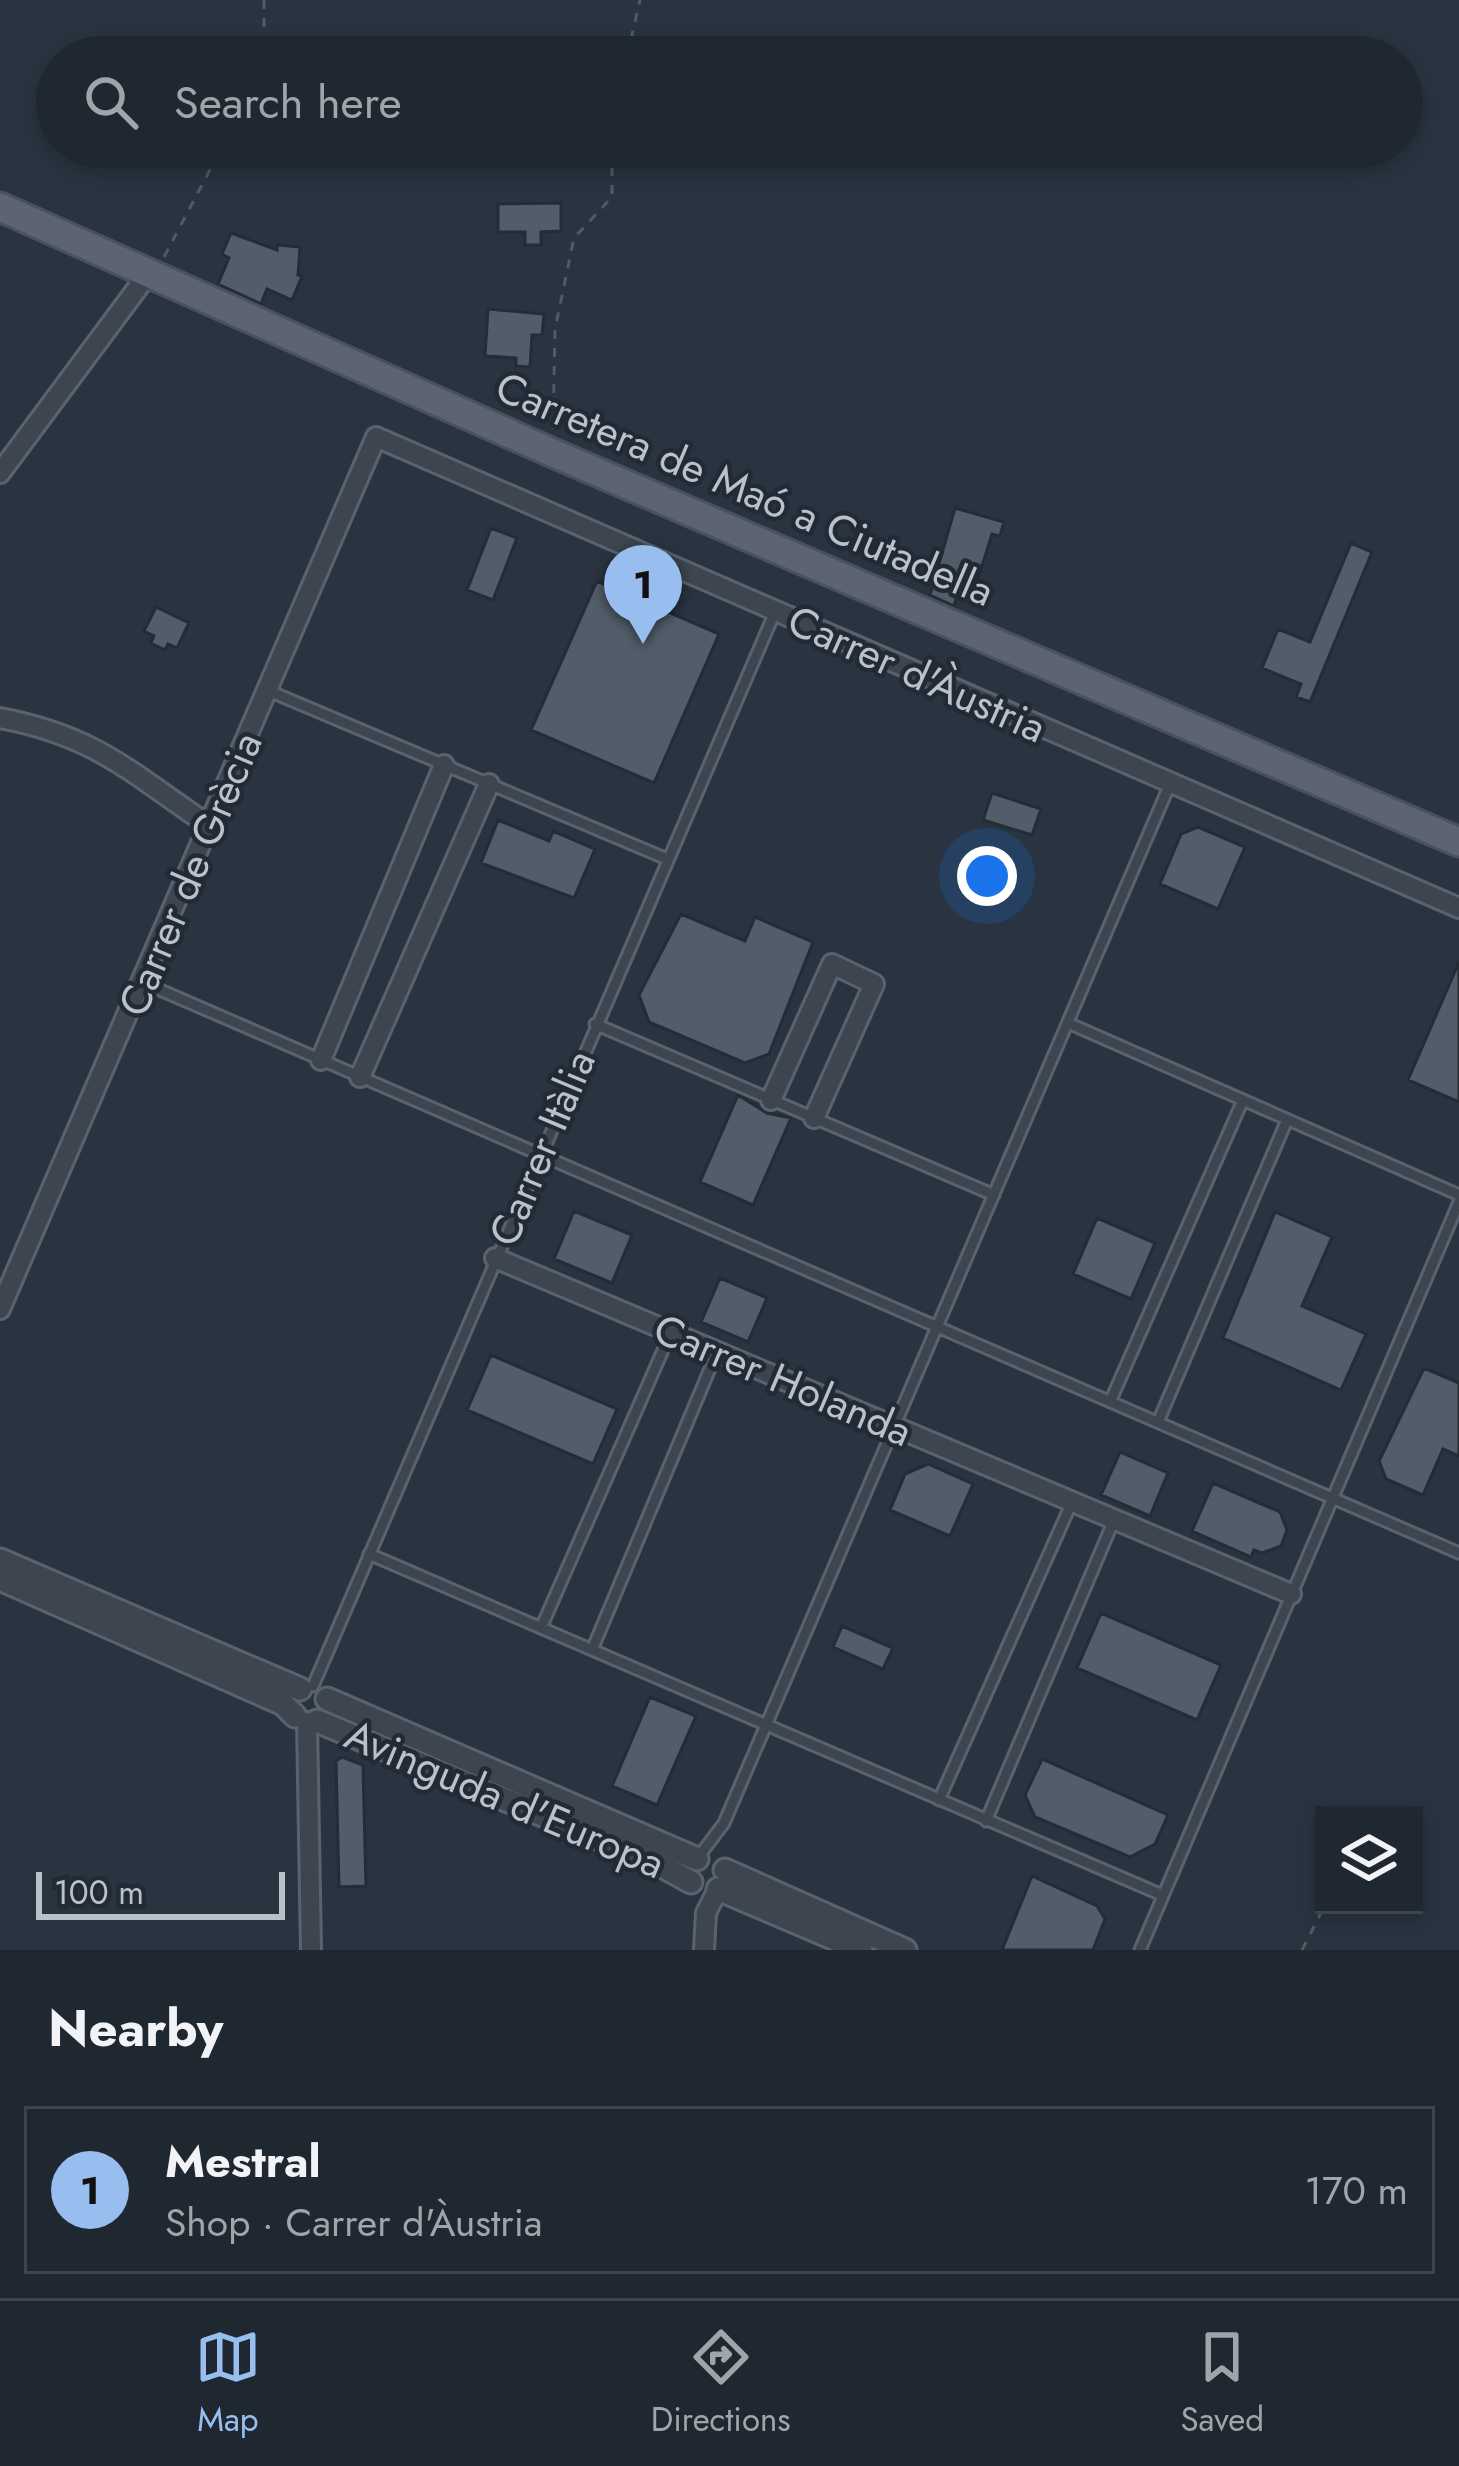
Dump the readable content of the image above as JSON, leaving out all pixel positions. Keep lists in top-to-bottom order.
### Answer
{
  "streets": {
    "main road": ["Carretera de Maó a Ciutadella"],
    "street": [
      "Carrer d'Àustria",
      "Carrer de Grècia",
      "Carrer Holanda",
      "Avinguda d'Europa"
    ],
    "lane": ["Carrer Itàlia"]
  },
  "crossings": [
    ["Carrer d'Àustria", "Carrer de Grècia"],
    ["Carrer d'Àustria", "Carrer Itàlia"],
    ["Carrer Itàlia", "Carrer Holanda"],
    ["Carrer Itàlia", "Avinguda d'Europa"]
  ],
  "scale_bar": "100 m",
  "page": {
    "search": "Search here",
    "pins": "1",
    "scale": "100 m",
    "heading": "Nearby",
    "list": [
      {
        "mark": "1",
        "name": "Mestral",
        "note": "Shop · Carrer d'Àustria",
        "value": "170 m"
      }
    ],
    "nav": ["Map", "Directions", "Saved"]
  }
}
